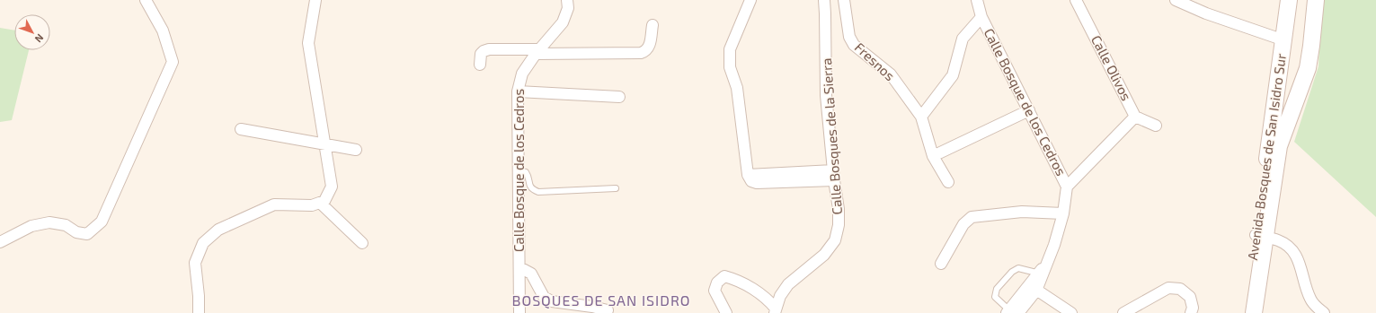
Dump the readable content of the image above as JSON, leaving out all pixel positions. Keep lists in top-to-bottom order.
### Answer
{
  "streets": {
    "main road": ["Avenida Bosques de San Isidro Sur"],
    "street": [
      "Fresnos",
      "Calle Olivos",
      "Calle Bosque de los Cedros",
      "Calle Bosques de la Sierra"
    ]
  },
  "districts": ["BOSQUES DE SAN ISIDRO"],
  "north": "bottom right"
}
